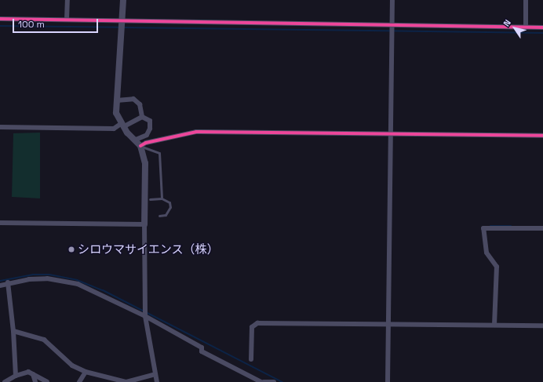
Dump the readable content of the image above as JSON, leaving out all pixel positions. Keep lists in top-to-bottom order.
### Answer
{
  "places": ["シロウマサイエンス（株）"],
  "scale_bar": "100 m",
  "north": "top left"
}
